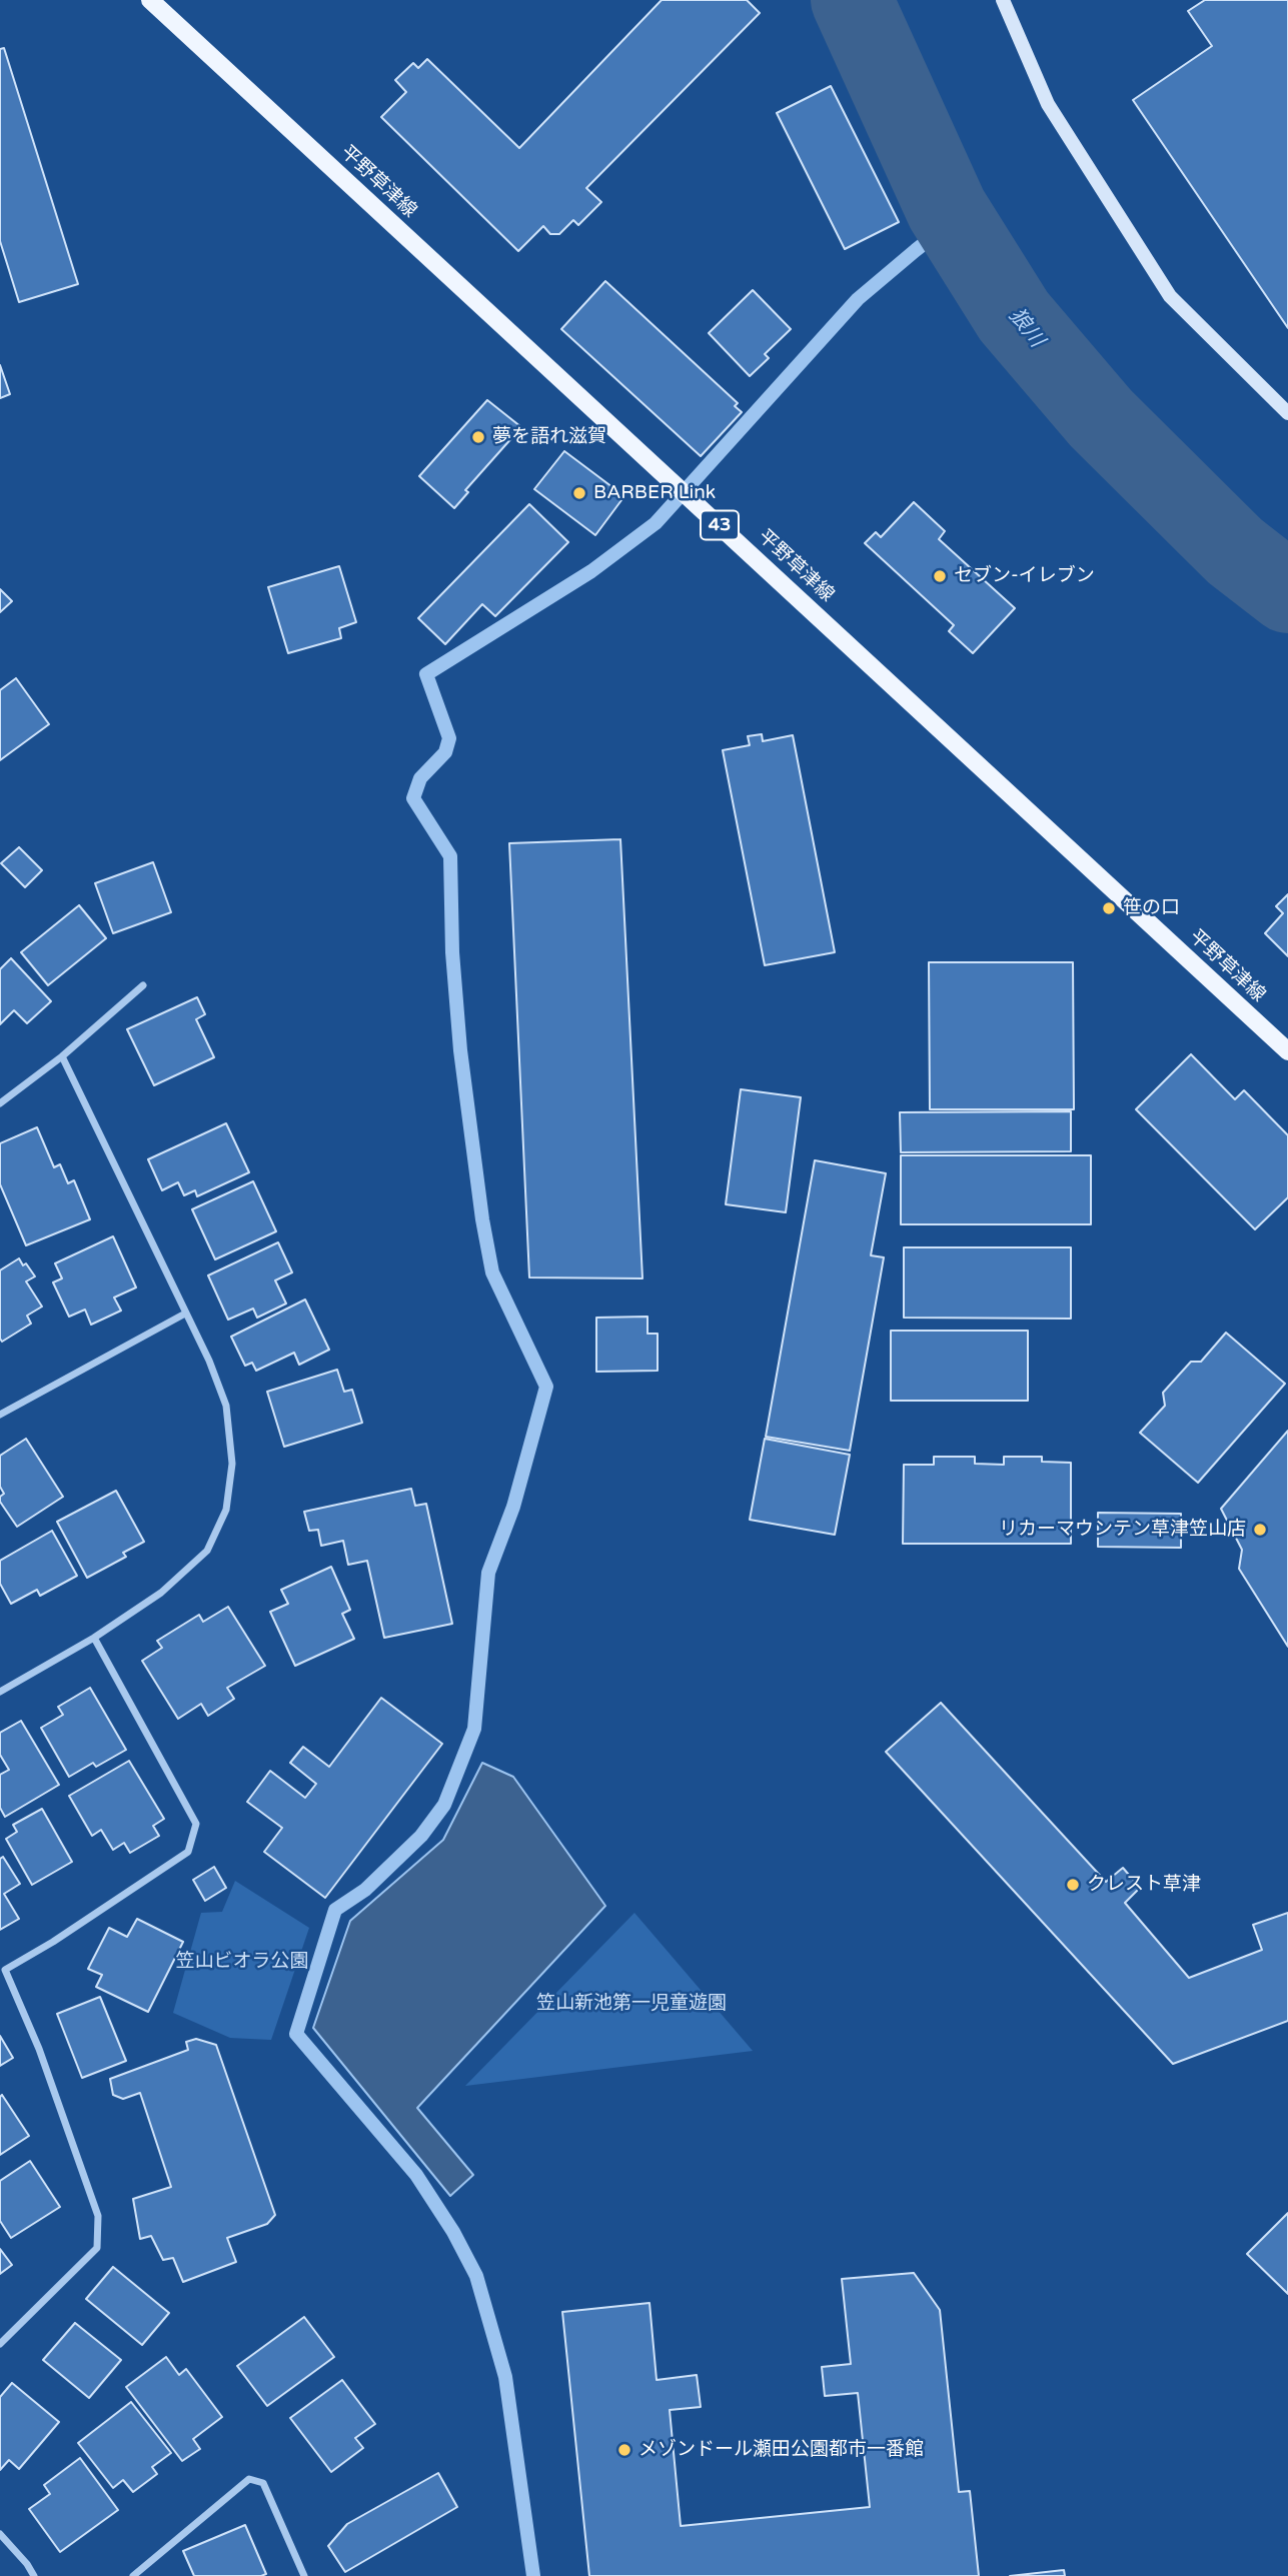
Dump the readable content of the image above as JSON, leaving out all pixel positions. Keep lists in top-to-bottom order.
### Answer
{
  "streets": {
    "main road": ["平野草津線", "43"]
  },
  "water": ["狼川"],
  "parks": ["笠山ビオラ公園", "笠山新池第一児童遊園"],
  "places": [
    "夢を語れ滋賀",
    "BARBER Link",
    "セブン-イレブン",
    "笹の口",
    "リカーマウンテン草津笠山店",
    "クレスト草津",
    "メゾンドール瀬田公園都市一番館"
  ]
}
